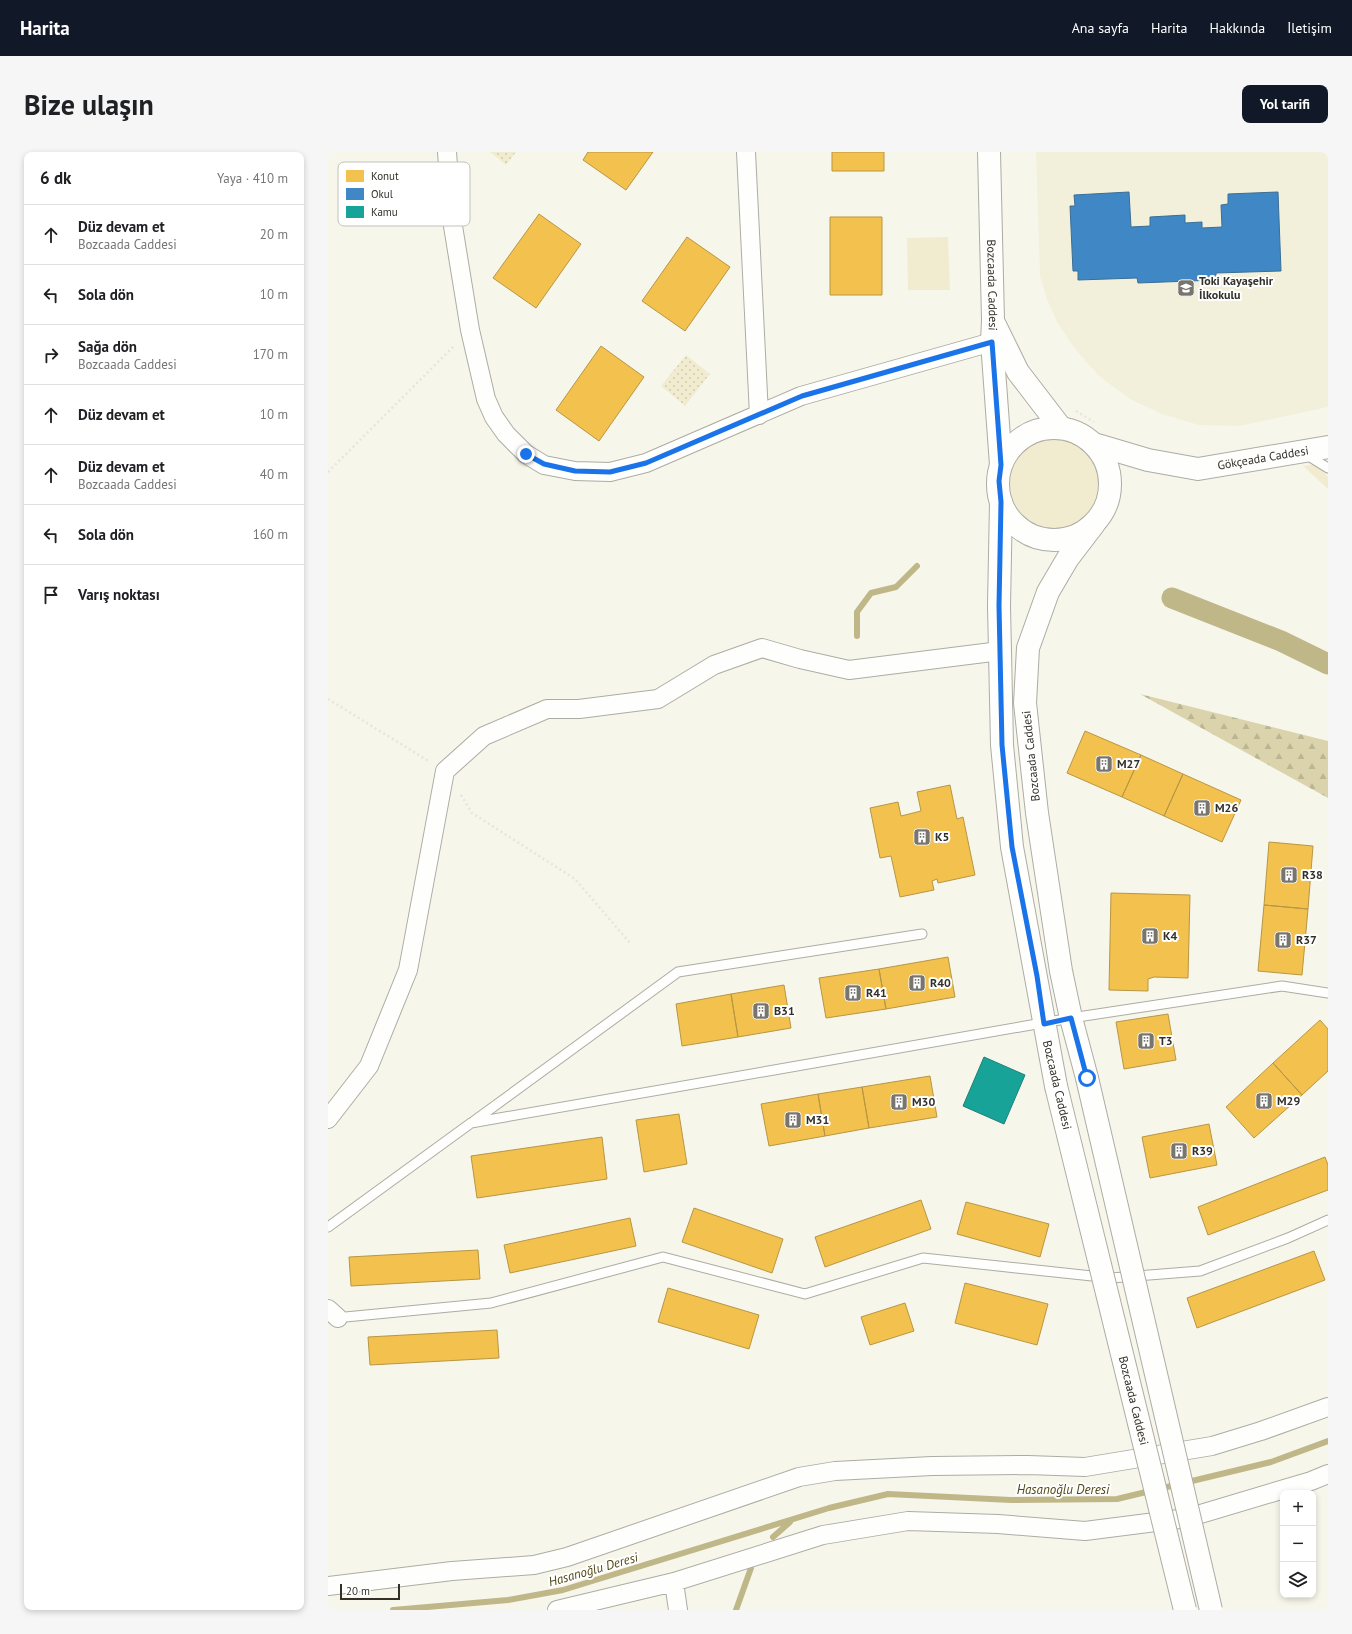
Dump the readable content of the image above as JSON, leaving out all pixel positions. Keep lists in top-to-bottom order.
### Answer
{
  "streets": {
    "street": ["Bozcaada Caddesi", "Gökçeada Caddesi"]
  },
  "crossings": [
    ["Bozcaada Caddesi", "Gökçeada Caddesi"]
  ],
  "water": ["Hasanoğlu Deresi"],
  "places": {
    "school or university": ["Toki Kayaşehir İlkokulu"],
    "building": [
      "M27",
      "M26",
      "K5",
      "R38",
      "K4",
      "R37",
      "R40",
      "R41",
      "B31",
      "T3",
      "M29",
      "M30",
      "M31",
      "R39"
    ]
  },
  "legend": ["Konut", "Okul", "Kamu"],
  "scale_bar": "20 m",
  "page": {
    "header": "Harita",
    "nav": [
      "Ana sayfa",
      "Harita",
      "Hakkında",
      "İletişim"
    ],
    "buttons": "Yol tarifi",
    "title": "Bize ulaşın",
    "heading": ["6 dk", "Yaya · 410 m"],
    "list": [
      ["Düz devam et", "Bozcaada Caddesi", "20 m"],
      ["Sola dön", "10 m"],
      ["Sağa dön", "Bozcaada Caddesi", "170 m"],
      ["Düz devam et", "10 m"],
      ["Düz devam et", "Bozcaada Caddesi", "40 m"],
      ["Sola dön", "160 m"],
      "Varış noktası"
    ],
    "map_buttons": ["+", "−"],
    "scale": "20 m"
  }
}
